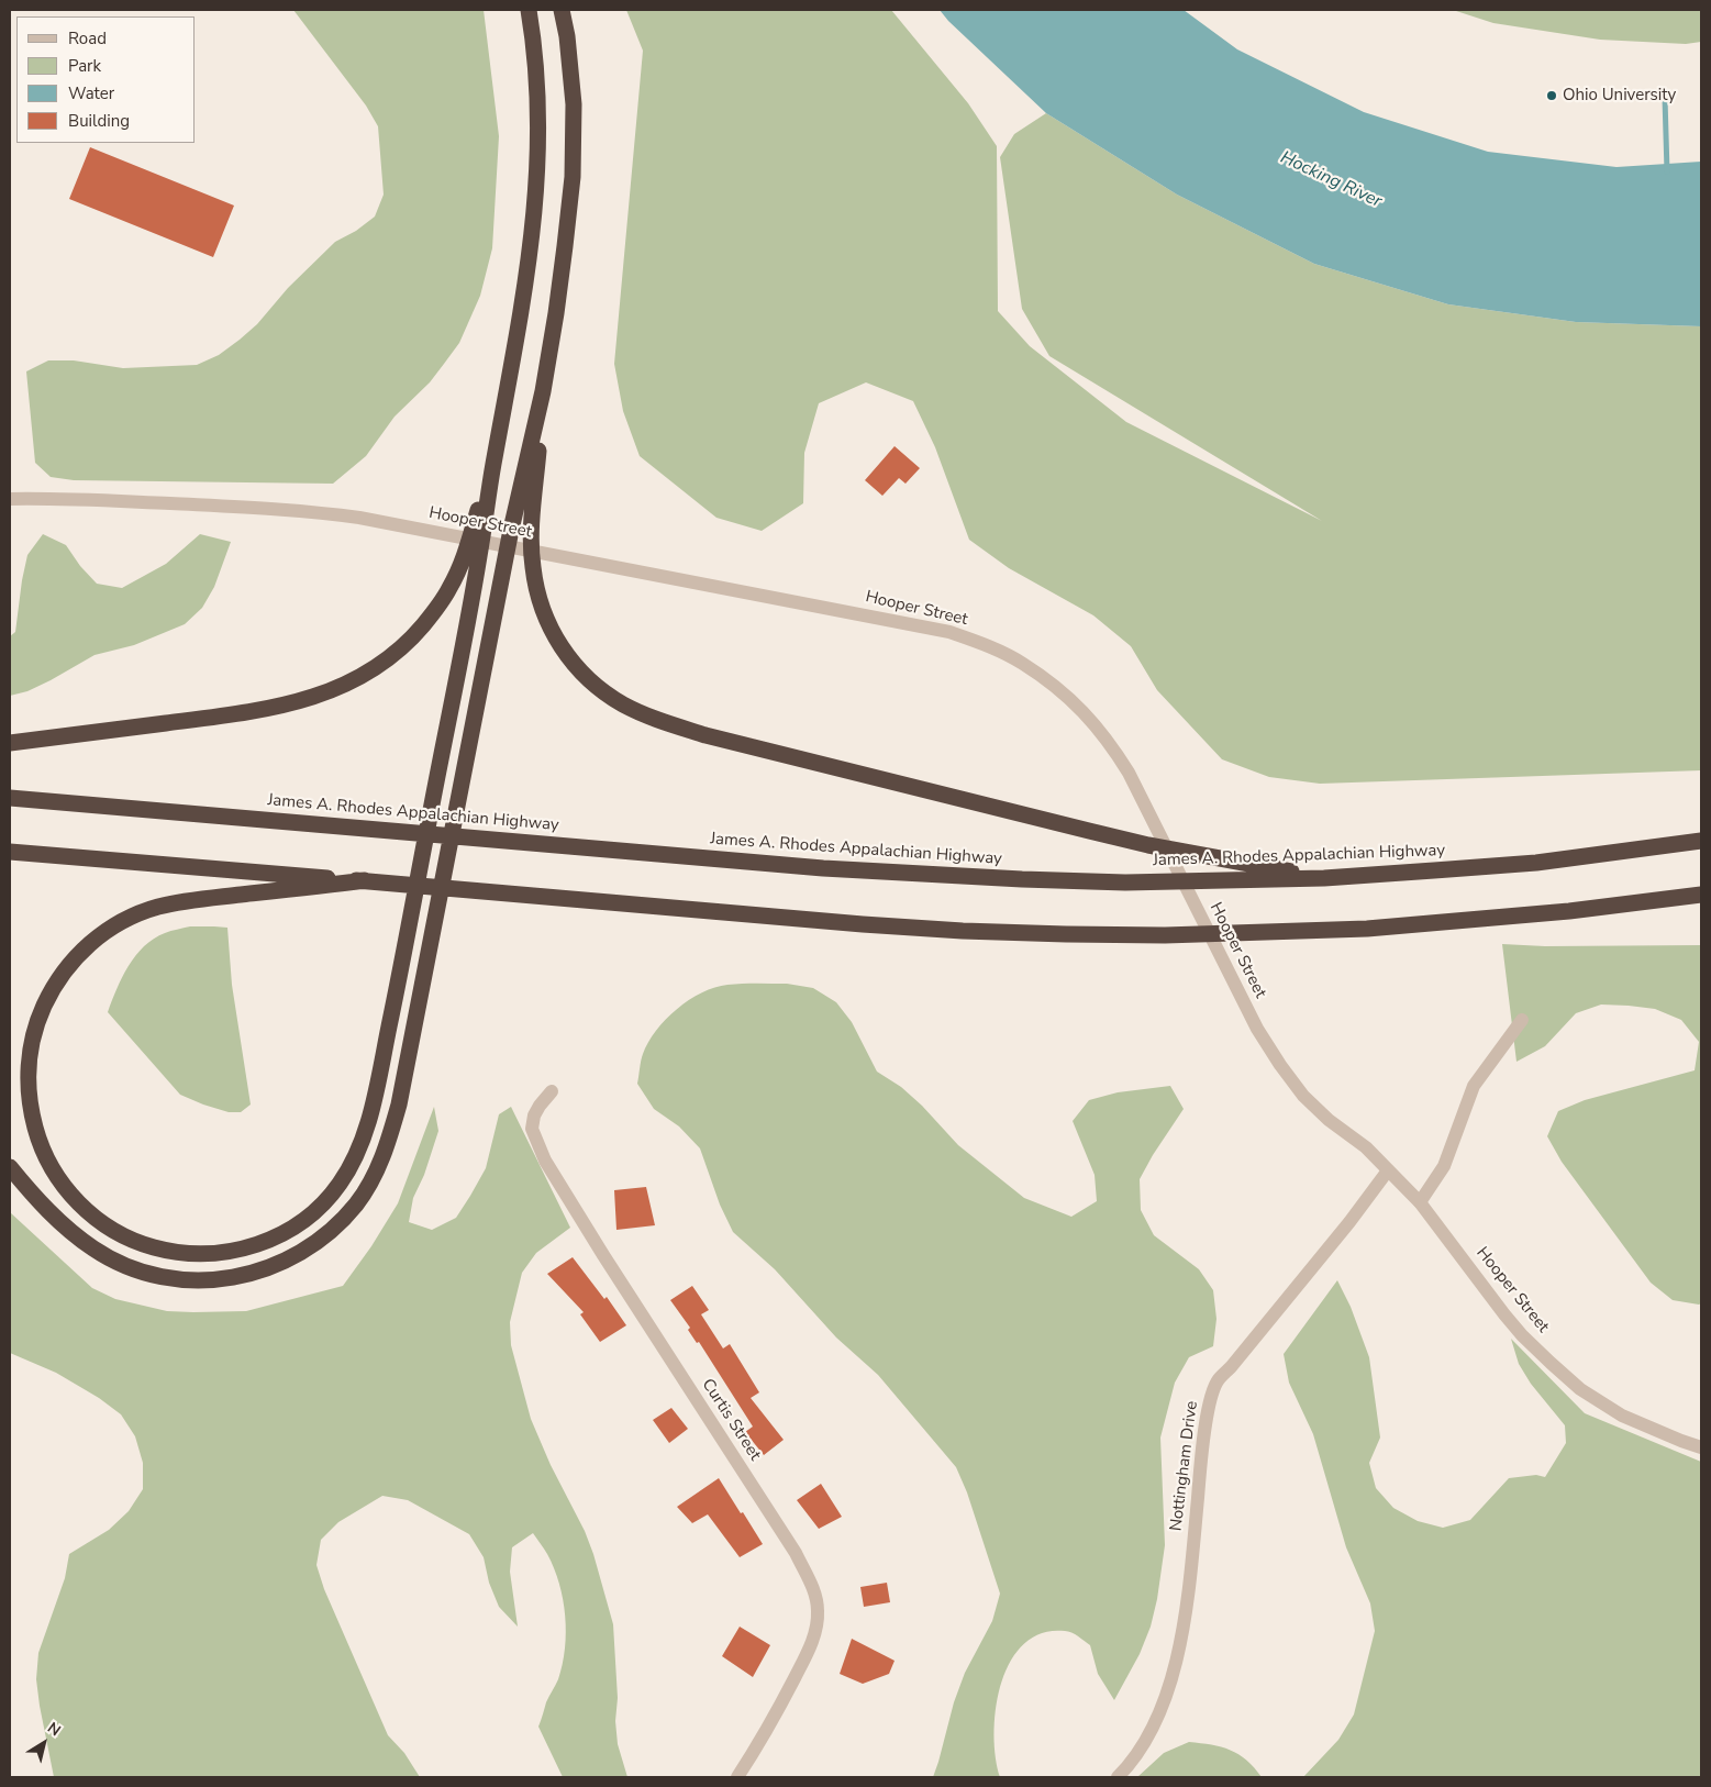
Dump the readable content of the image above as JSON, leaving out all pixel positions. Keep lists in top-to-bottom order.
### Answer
{
  "streets": {
    "highway": ["James A. Rhodes Appalachian Highway"],
    "street": ["Hooper Street", "Curtis Street", "Nottingham Drive"]
  },
  "crossings": [
    ["Hooper Street", "Nottingham Drive"]
  ],
  "water": ["Hocking River"],
  "places": ["Ohio University"],
  "legend": [
    "Road",
    "Park",
    "Water",
    "Building"
  ],
  "north": "top right"
}
